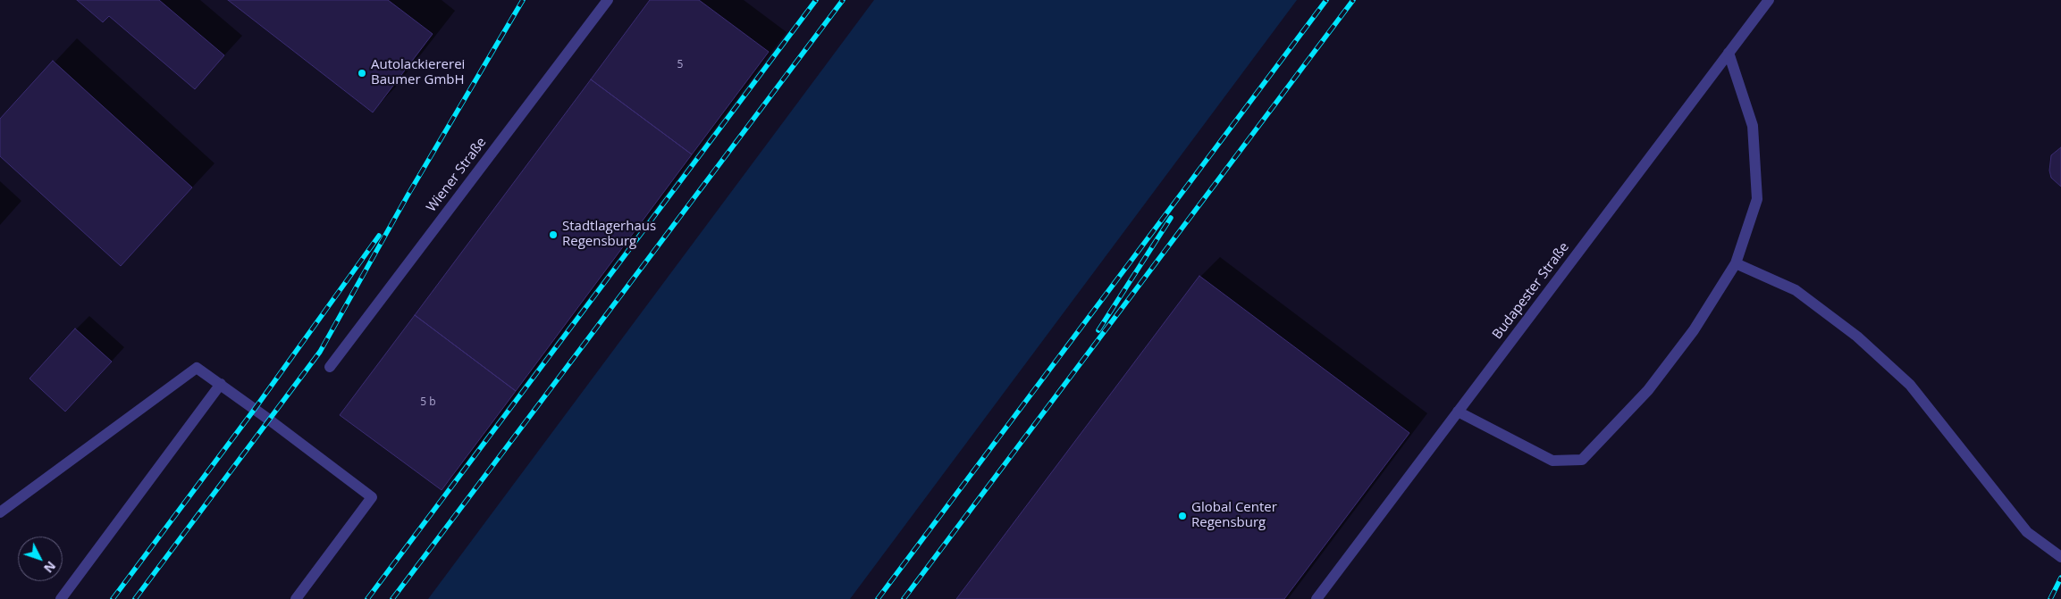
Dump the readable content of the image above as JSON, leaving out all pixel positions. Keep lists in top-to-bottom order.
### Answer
{
  "streets": {
    "street": ["Wiener Straße", "Budapester Straße"]
  },
  "places": ["Autolackiererei Baumer GmbH", "Stadtlagerhaus Regensburg", "Global Center Regensburg"],
  "house_numbers": ["5", "5 b"],
  "north": "bottom right"
}
